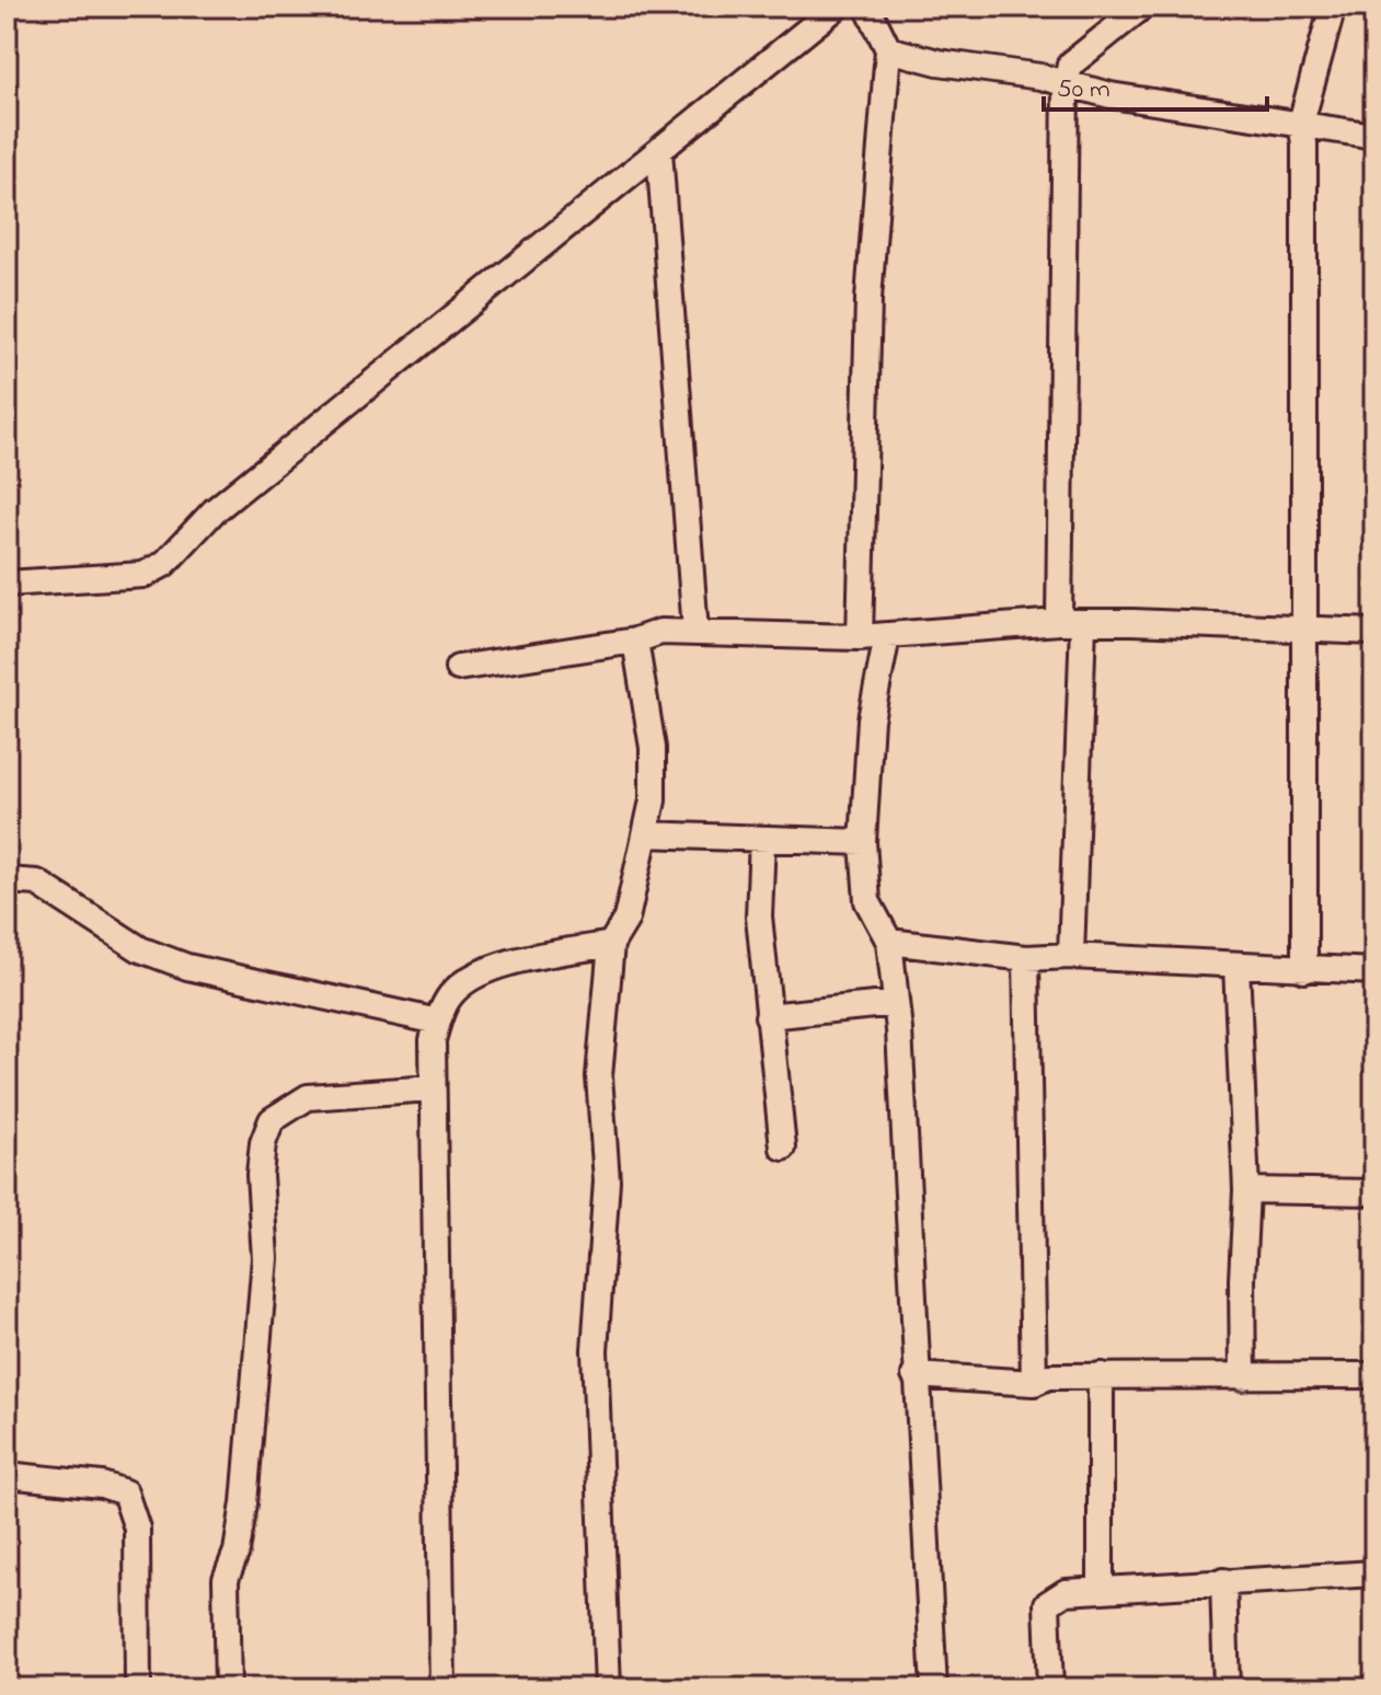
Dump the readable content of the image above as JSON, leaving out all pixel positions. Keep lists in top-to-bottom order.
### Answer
{
  "scale_bar": "50 m"
}
